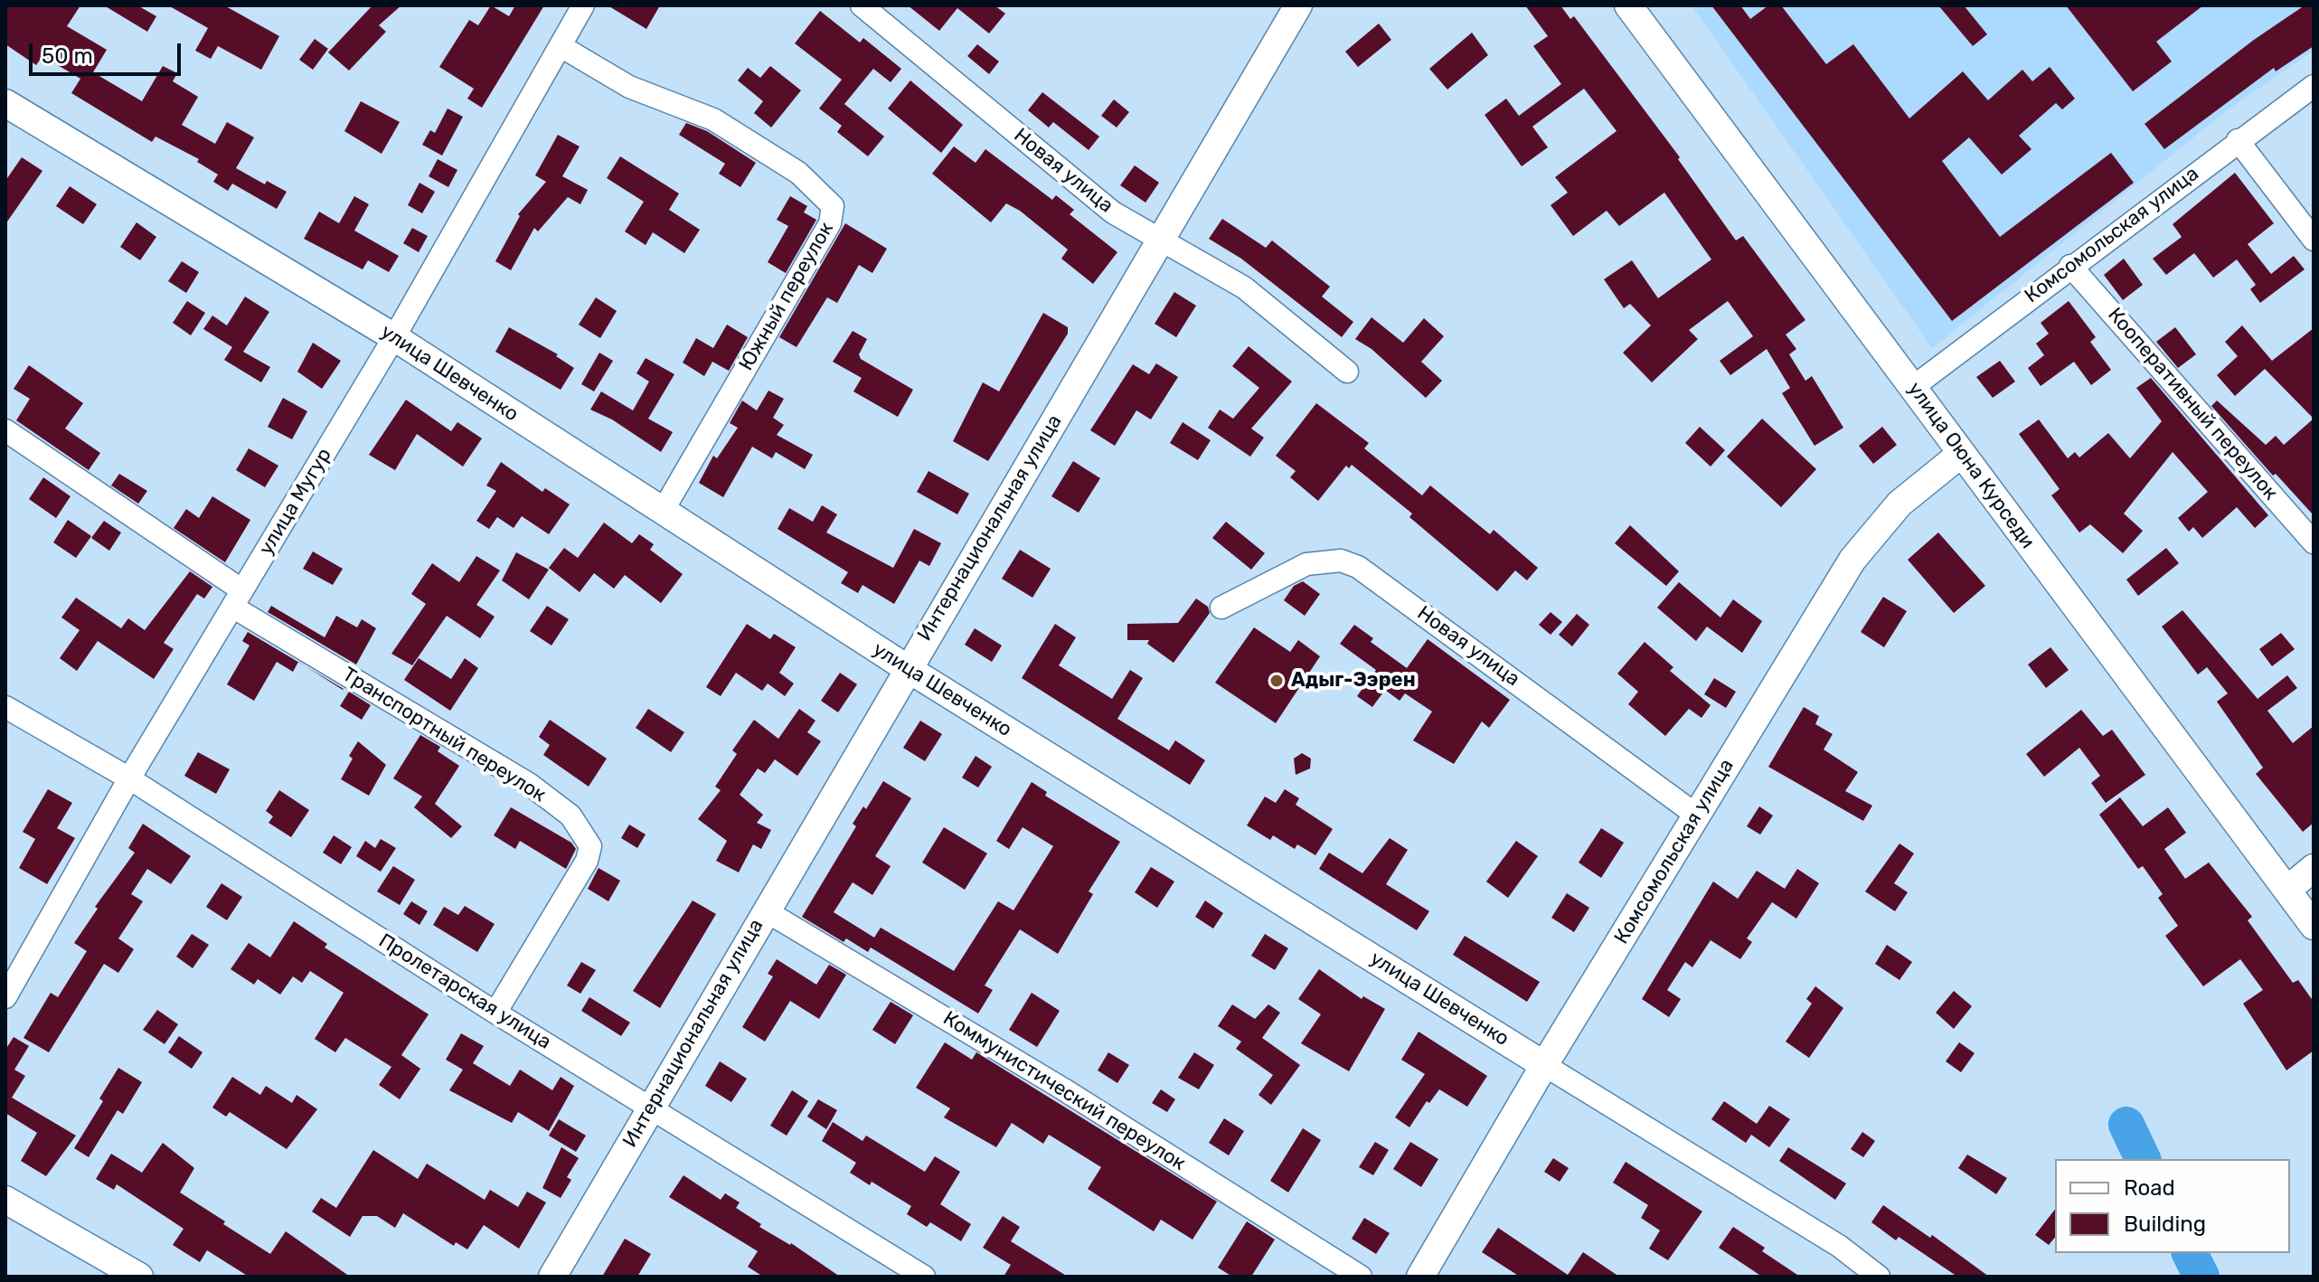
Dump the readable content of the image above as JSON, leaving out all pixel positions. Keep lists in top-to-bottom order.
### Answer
{
  "streets": {
    "street": [
      "Новая улица",
      "Комсомольская улица",
      "Южный переулок",
      "улица Шевченко",
      "Кооперативный переулок",
      "улица Оюна Курседи",
      "улица Мугур",
      "Интернациональная улица",
      "Транспортный переулок",
      "Пролетарская улица",
      "Коммунистический переулок"
    ]
  },
  "crossings": [
    ["Новая улица", "Комсомольская улица"],
    ["Новая улица", "Интернациональная улица"],
    ["Комсомольская улица", "улица Шевченко"],
    ["Комсомольская улица", "Кооперативный переулок"],
    ["Комсомольская улица", "улица Оюна Курседи"],
    ["Южный переулок", "улица Шевченко"],
    ["Южный переулок", "улица Мугур"],
    ["улица Шевченко", "улица Мугур"],
    ["улица Шевченко", "Интернациональная улица"],
    ["улица Мугур", "Транспортный переулок"],
    ["улица Мугур", "Пролетарская улица"],
    ["Интернациональная улица", "Пролетарская улица"],
    ["Интернациональная улица", "Коммунистический переулок"],
    ["Транспортный переулок", "Пролетарская улица"]
  ],
  "places": ["Адыг-Ээрен"],
  "legend": ["Road", "Building"],
  "scale_bar": "50 m"
}
